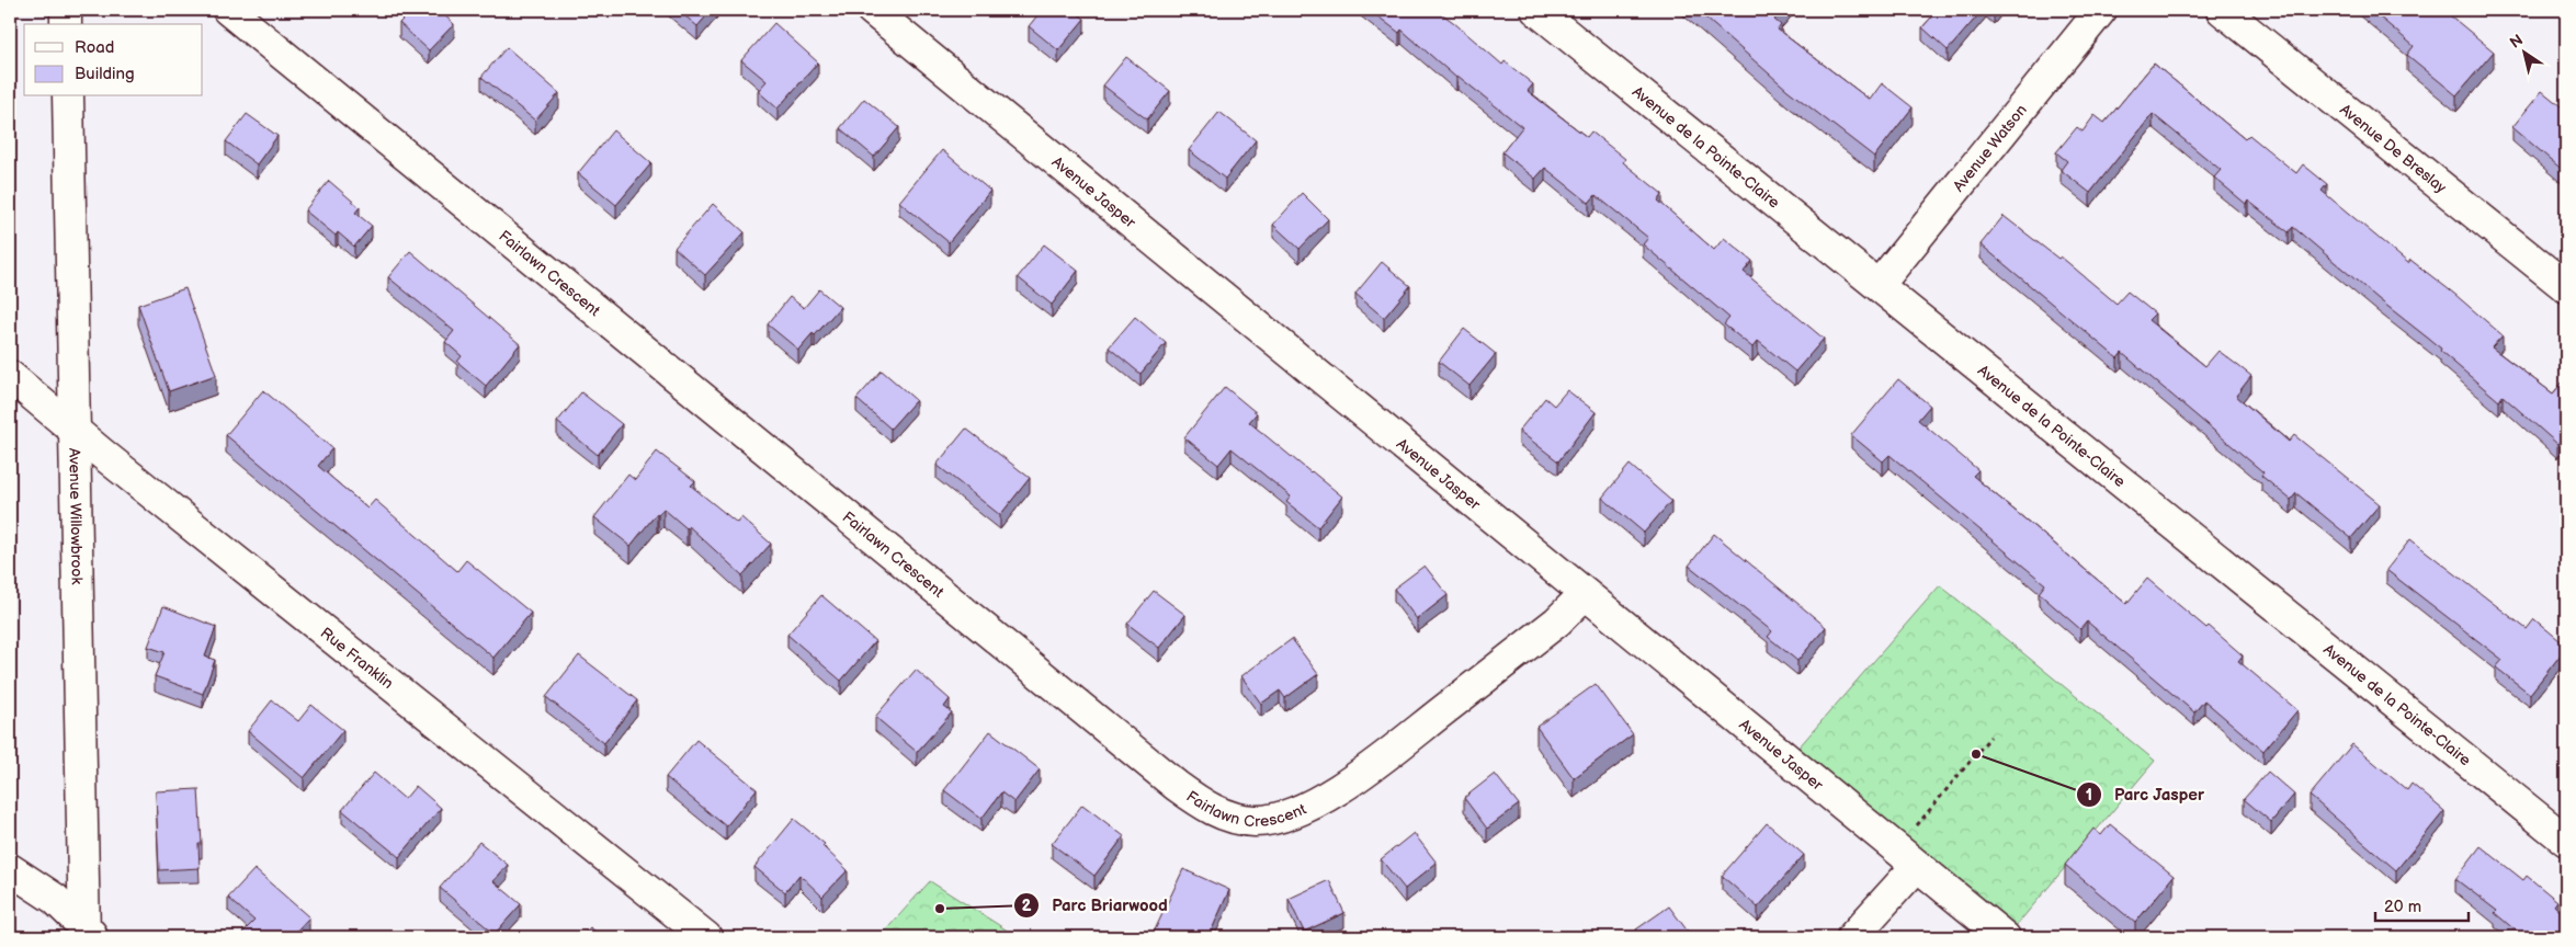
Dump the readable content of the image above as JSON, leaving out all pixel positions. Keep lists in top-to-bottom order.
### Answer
{
  "streets": {
    "street": [
      "Avenue de la Pointe-Claire",
      "Avenue Watson",
      "Avenue De Breslay",
      "Avenue Jasper",
      "Fairlawn Crescent",
      "Avenue Willowbrook",
      "Rue Franklin"
    ]
  },
  "crossings": [
    ["Avenue de la Pointe-Claire", "Avenue Watson"],
    ["Avenue Jasper", "Fairlawn Crescent"],
    ["Avenue Willowbrook", "Rue Franklin"]
  ],
  "places": ["Parc Jasper", "Parc Briarwood"],
  "legend": ["Road", "Building"],
  "scale_bar": "20 m",
  "north": "top left"
}
